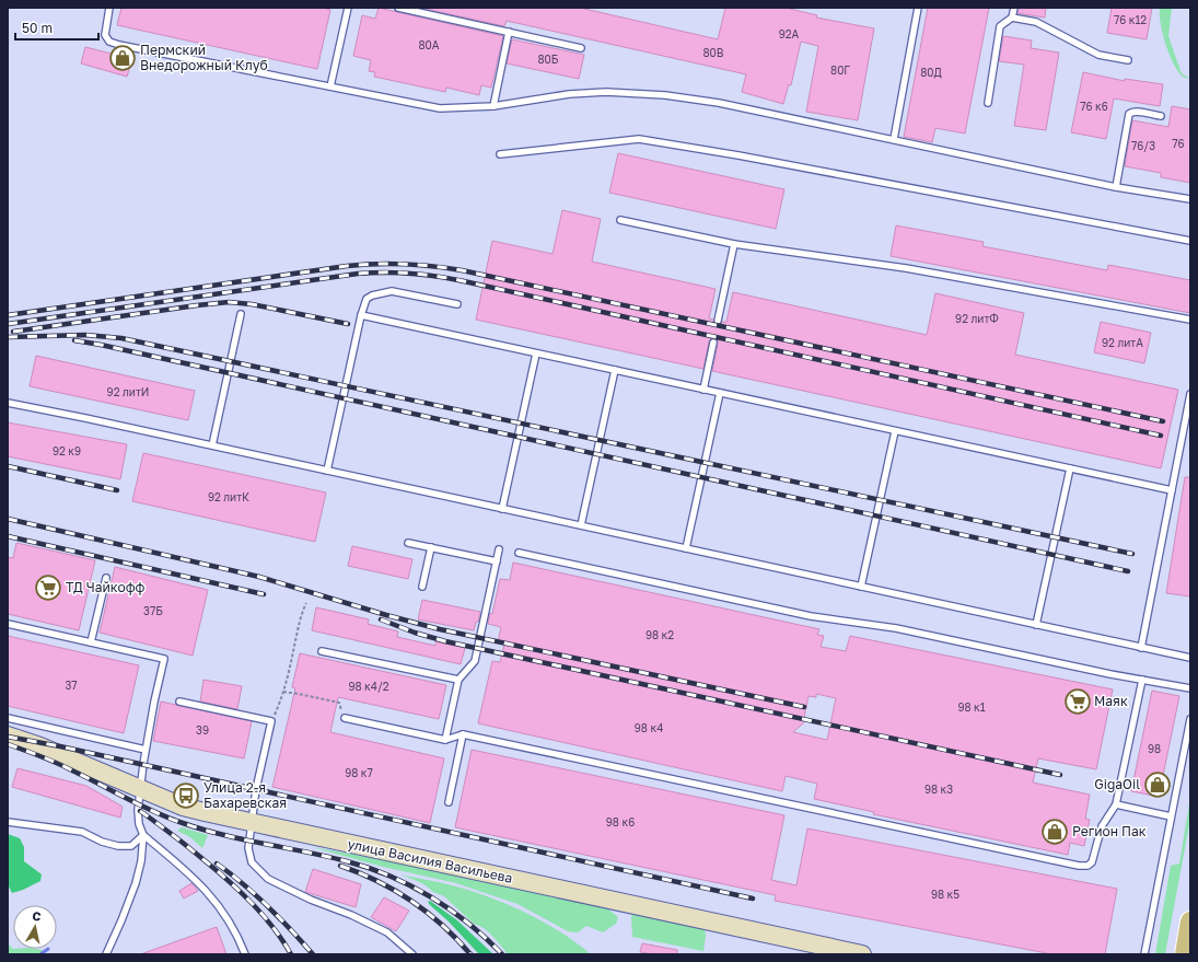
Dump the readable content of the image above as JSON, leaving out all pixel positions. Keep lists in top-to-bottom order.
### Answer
{
  "streets": {
    "main road": ["улица Василия Васильева"]
  },
  "places": {
    "shop": ["Пермский Внедорожный Клуб", "GigaOil", "Регион Пак"],
    "supermarket": ["ТД Чайкофф", "Маяк"],
    "bus stop": ["Улица 2-я Бахаревская"]
  },
  "house_numbers": [
    "76 к12",
    "92А",
    "80А",
    "80В",
    "80Б",
    "80Г",
    "80Д",
    "76 к6",
    "76",
    "76/3",
    "92 литФ",
    "92 литА",
    "92 литИ",
    "92 к9",
    "92 литК",
    "37Б",
    "98 к2",
    "37",
    "98 к4/2",
    "98 к1",
    "98 к4",
    "39",
    "98",
    "98 к7",
    "98 к3",
    "98 к6",
    "98 к5"
  ],
  "scale_bar": "50 m",
  "north": "top"
}
